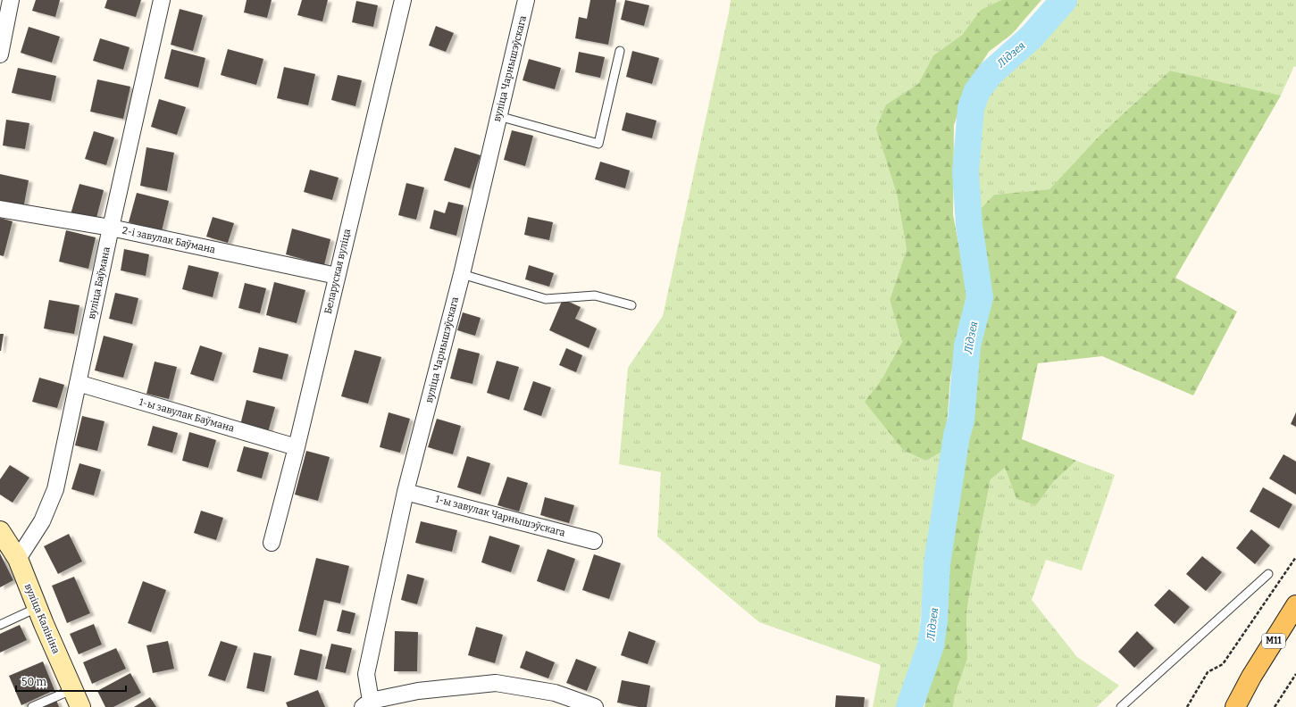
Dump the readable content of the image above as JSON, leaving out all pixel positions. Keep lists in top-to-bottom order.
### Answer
{
  "streets": {
    "main road": ["вуліца Калініна", "М11"],
    "street": [
      "вуліца Чарнышэўскага",
      "2-і завулак Баўмана",
      "Беларуская вуліца",
      "вуліца Баўмана",
      "1-ы завулак Баўмана",
      "1-ы завулак Чарнышэўскага"
    ]
  },
  "crossings": [
    ["вуліца Чарнышэўскага", "1-ы завулак Чарнышэўскага"],
    ["2-і завулак Баўмана", "Беларуская вуліца"],
    ["2-і завулак Баўмана", "вуліца Баўмана"],
    ["Беларуская вуліца", "1-ы завулак Баўмана"],
    ["вуліца Баўмана", "1-ы завулак Баўмана"],
    ["вуліца Баўмана", "вуліца Калініна"]
  ],
  "water": ["Лідзея"],
  "scale_bar": "50 m"
}
